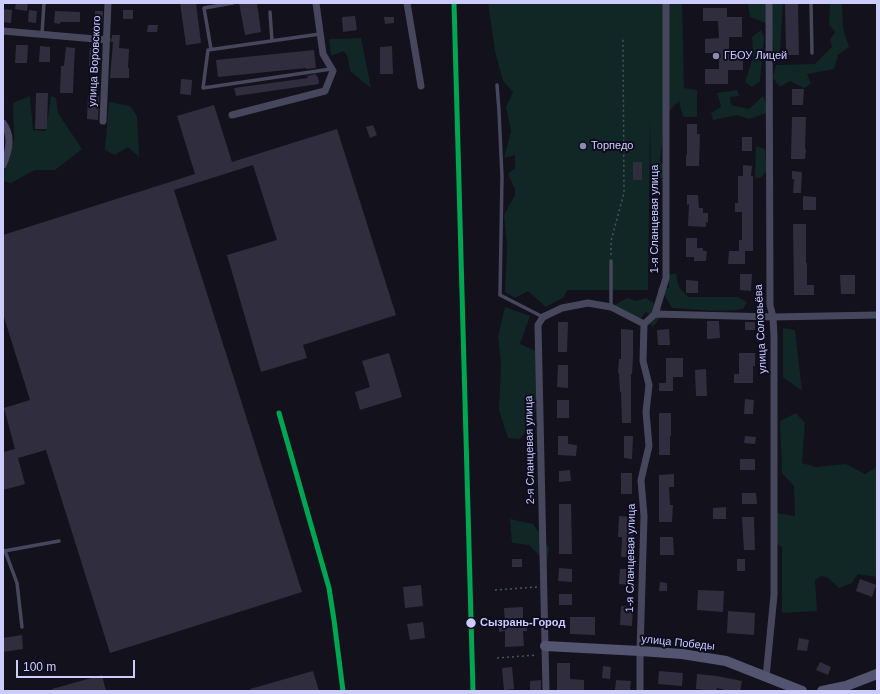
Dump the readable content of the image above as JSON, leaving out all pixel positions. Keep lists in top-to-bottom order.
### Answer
{
  "streets": {
    "street": [
      "улица Воровского",
      "1-я Сланцевая улица",
      "улица Соловьёва",
      "2-я Сланцевая улица",
      "улица Победы"
    ]
  },
  "crossings": [
    ["1-я Сланцевая улица", "улица Победы"],
    ["улица Соловьёва", "улица Победы"],
    ["2-я Сланцевая улица", "улица Победы"]
  ],
  "places": ["ГБОУ Лицей", "Торпедо", "Сызрань-Город"],
  "scale_bar": "100 m"
}
